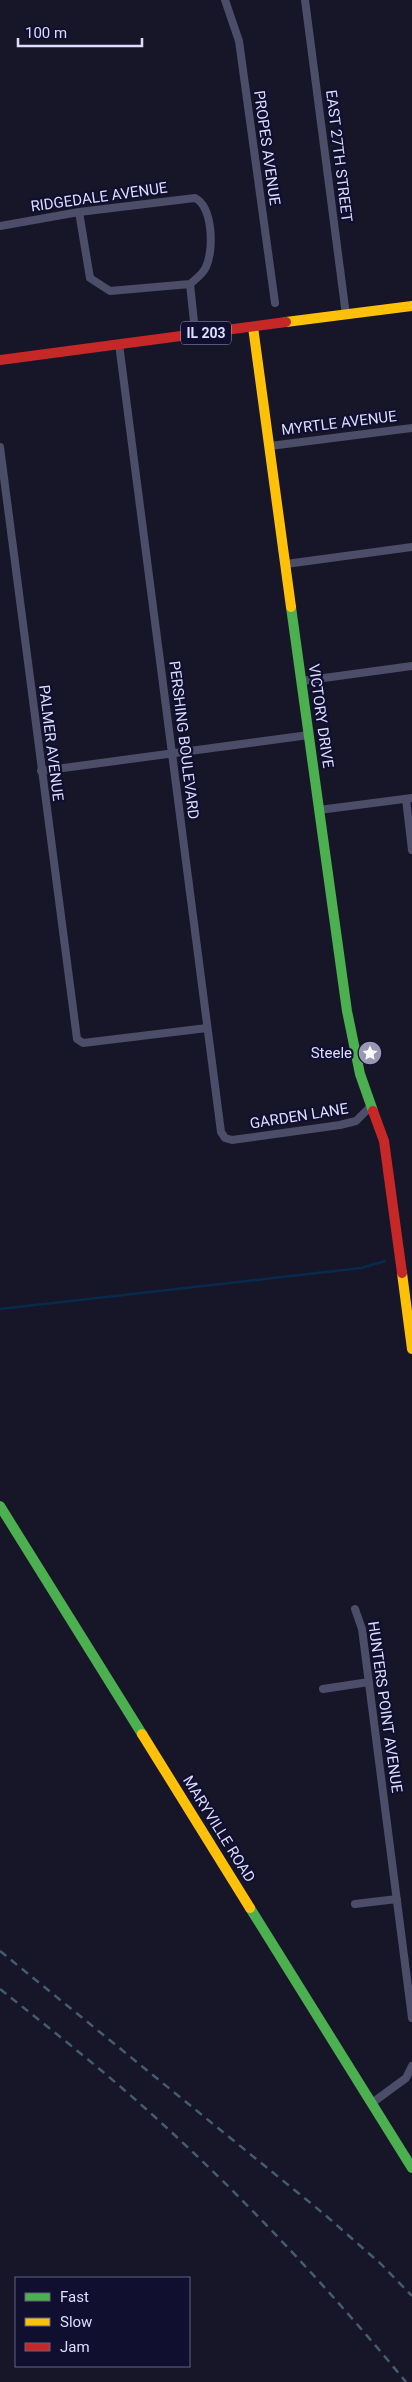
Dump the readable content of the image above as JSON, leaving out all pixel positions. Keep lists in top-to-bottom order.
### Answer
{
  "streets": {
    "main road": ["IL 203", "VICTORY DRIVE", "MARYVILLE ROAD"],
    "street": [
      "PROPES AVENUE",
      "EAST 27TH STREET",
      "RIDGEDALE AVENUE",
      "MYRTLE AVENUE",
      "PERSHING BOULEVARD",
      "PALMER AVENUE",
      "GARDEN LANE",
      "HUNTERS POINT AVENUE"
    ]
  },
  "crossings": [
    ["EAST 27TH STREET", "IL 203"],
    ["IL 203", "VICTORY DRIVE"],
    ["IL 203", "PERSHING BOULEVARD"],
    ["MYRTLE AVENUE", "VICTORY DRIVE"],
    ["VICTORY DRIVE", "GARDEN LANE"],
    ["PERSHING BOULEVARD", "PALMER AVENUE"],
    ["PERSHING BOULEVARD", "GARDEN LANE"]
  ],
  "places": {
    "place": ["Steele"]
  },
  "legend": ["Fast", "Slow", "Jam"],
  "scale_bar": "100 m"
}
